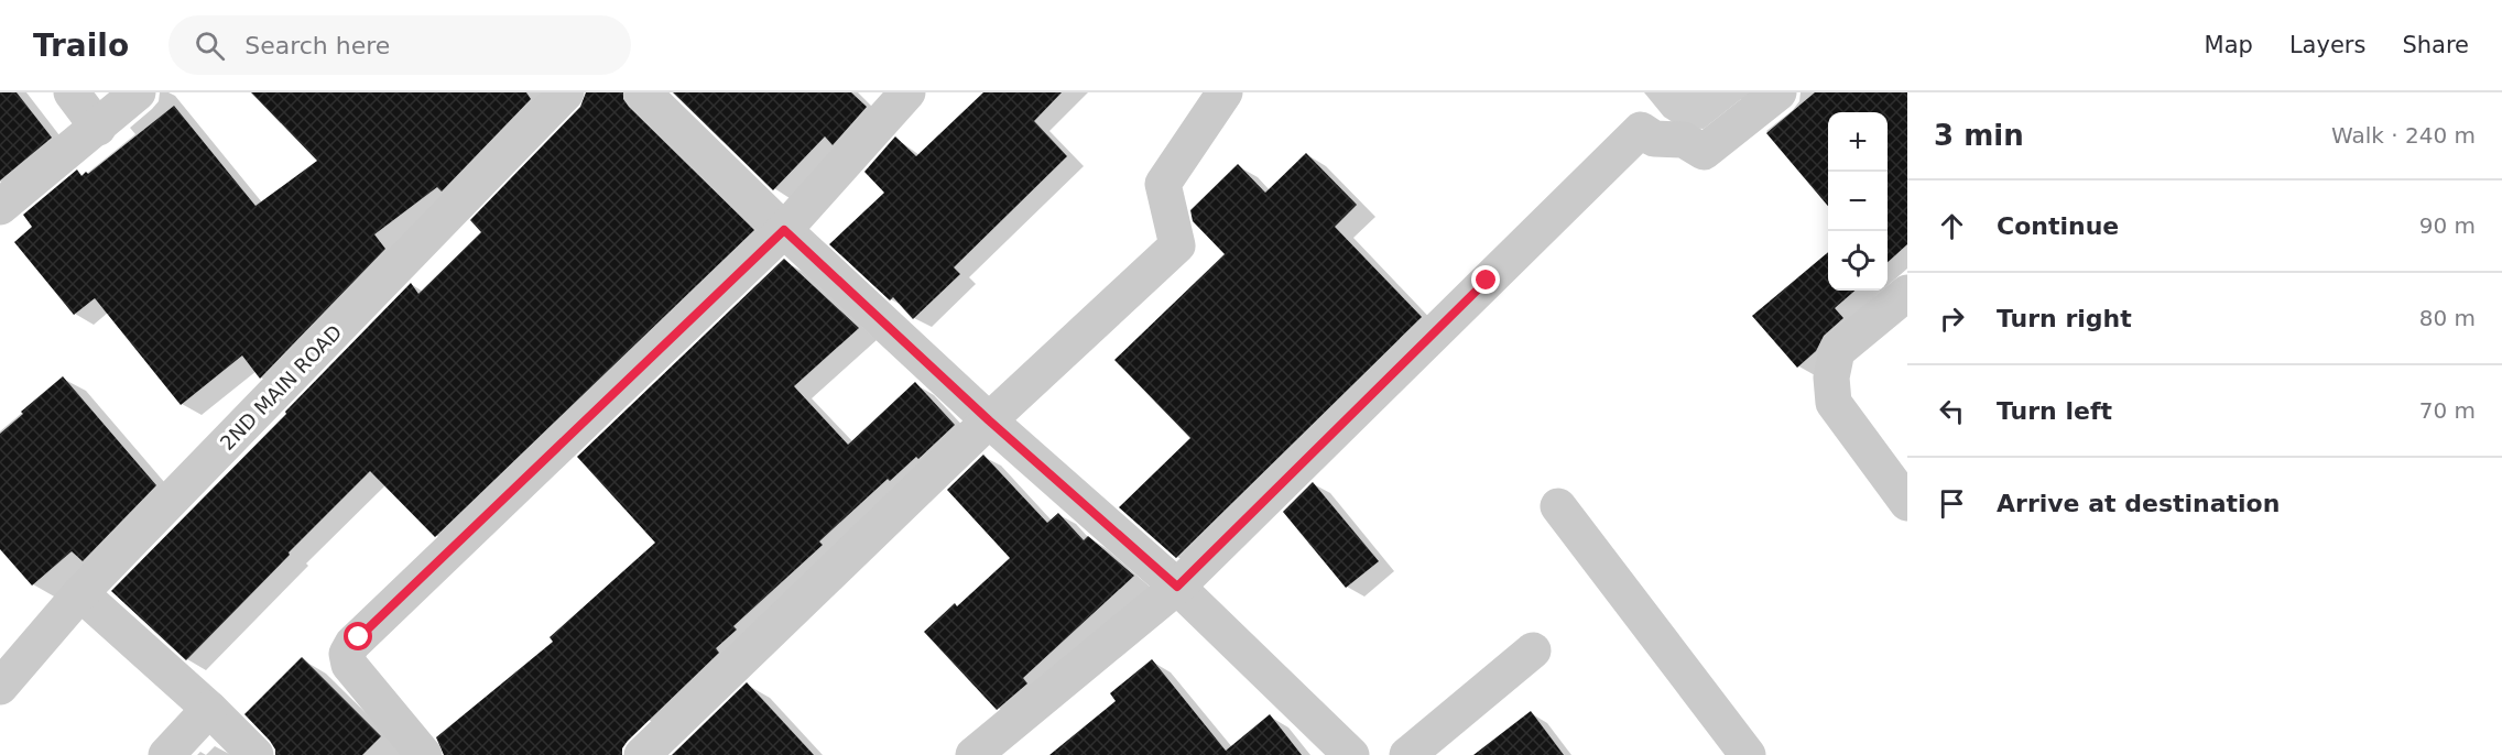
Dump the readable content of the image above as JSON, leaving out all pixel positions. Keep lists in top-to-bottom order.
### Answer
{
  "streets": {
    "street": ["2ND MAIN ROAD"]
  },
  "page": {
    "header": "Trailo",
    "search": "Search here",
    "nav": ["Map", "Layers", "Share"],
    "heading": ["3 min", "Walk · 240 m"],
    "map_buttons": ["+", "−"],
    "list": [
      ["Continue", "90 m"],
      ["Turn right", "80 m"],
      ["Turn left", "70 m"],
      "Arrive at destination"
    ]
  }
}
